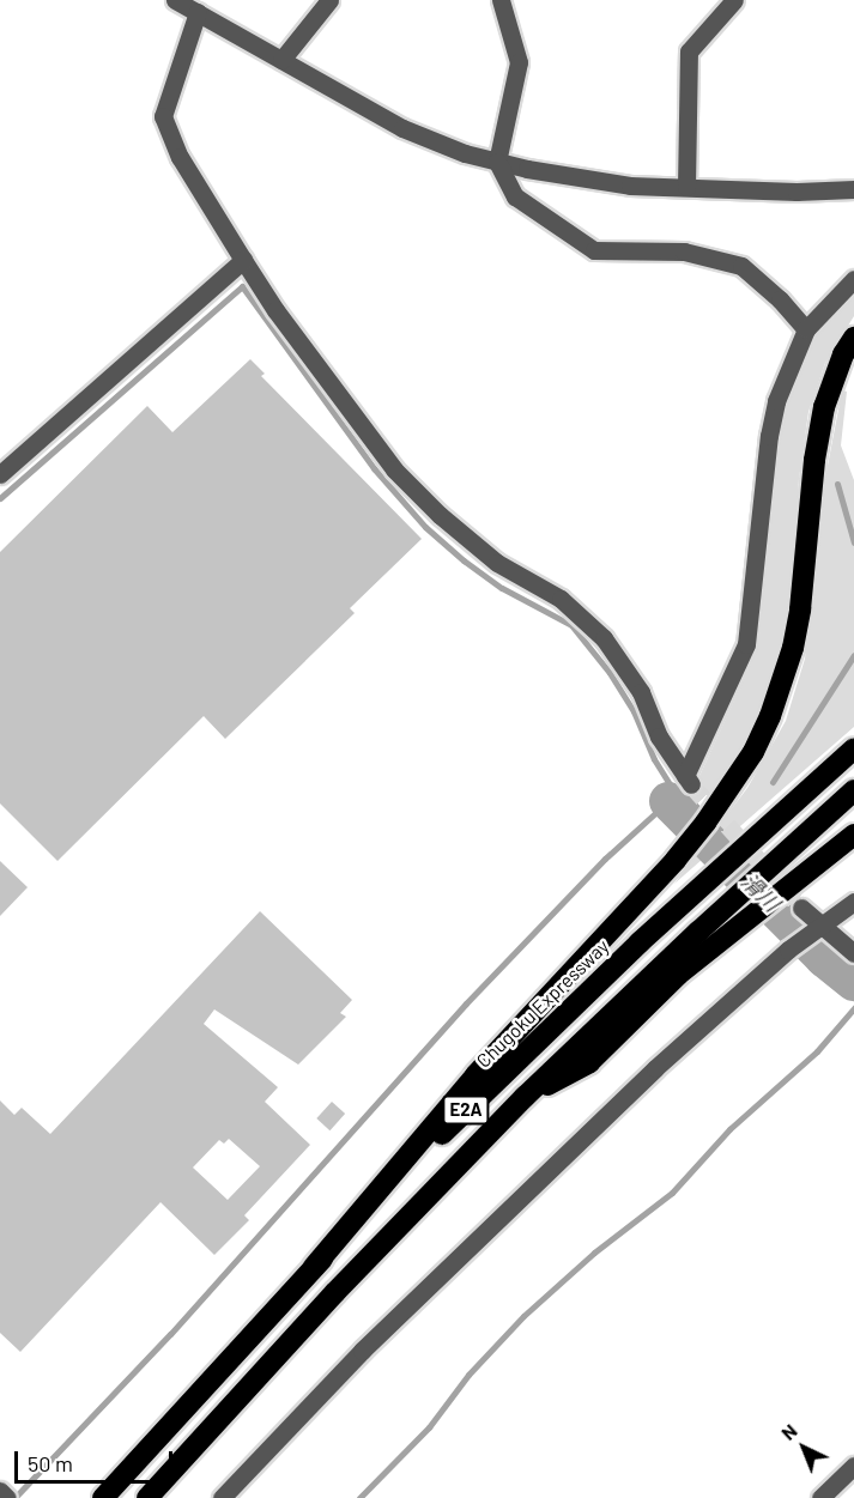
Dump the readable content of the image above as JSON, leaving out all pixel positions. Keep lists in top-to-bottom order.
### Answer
{
  "streets": {
    "highway": ["Chugoku Expressway", "E2A"]
  },
  "water": ["滑川"],
  "scale_bar": "50 m",
  "north": "top left"
}
